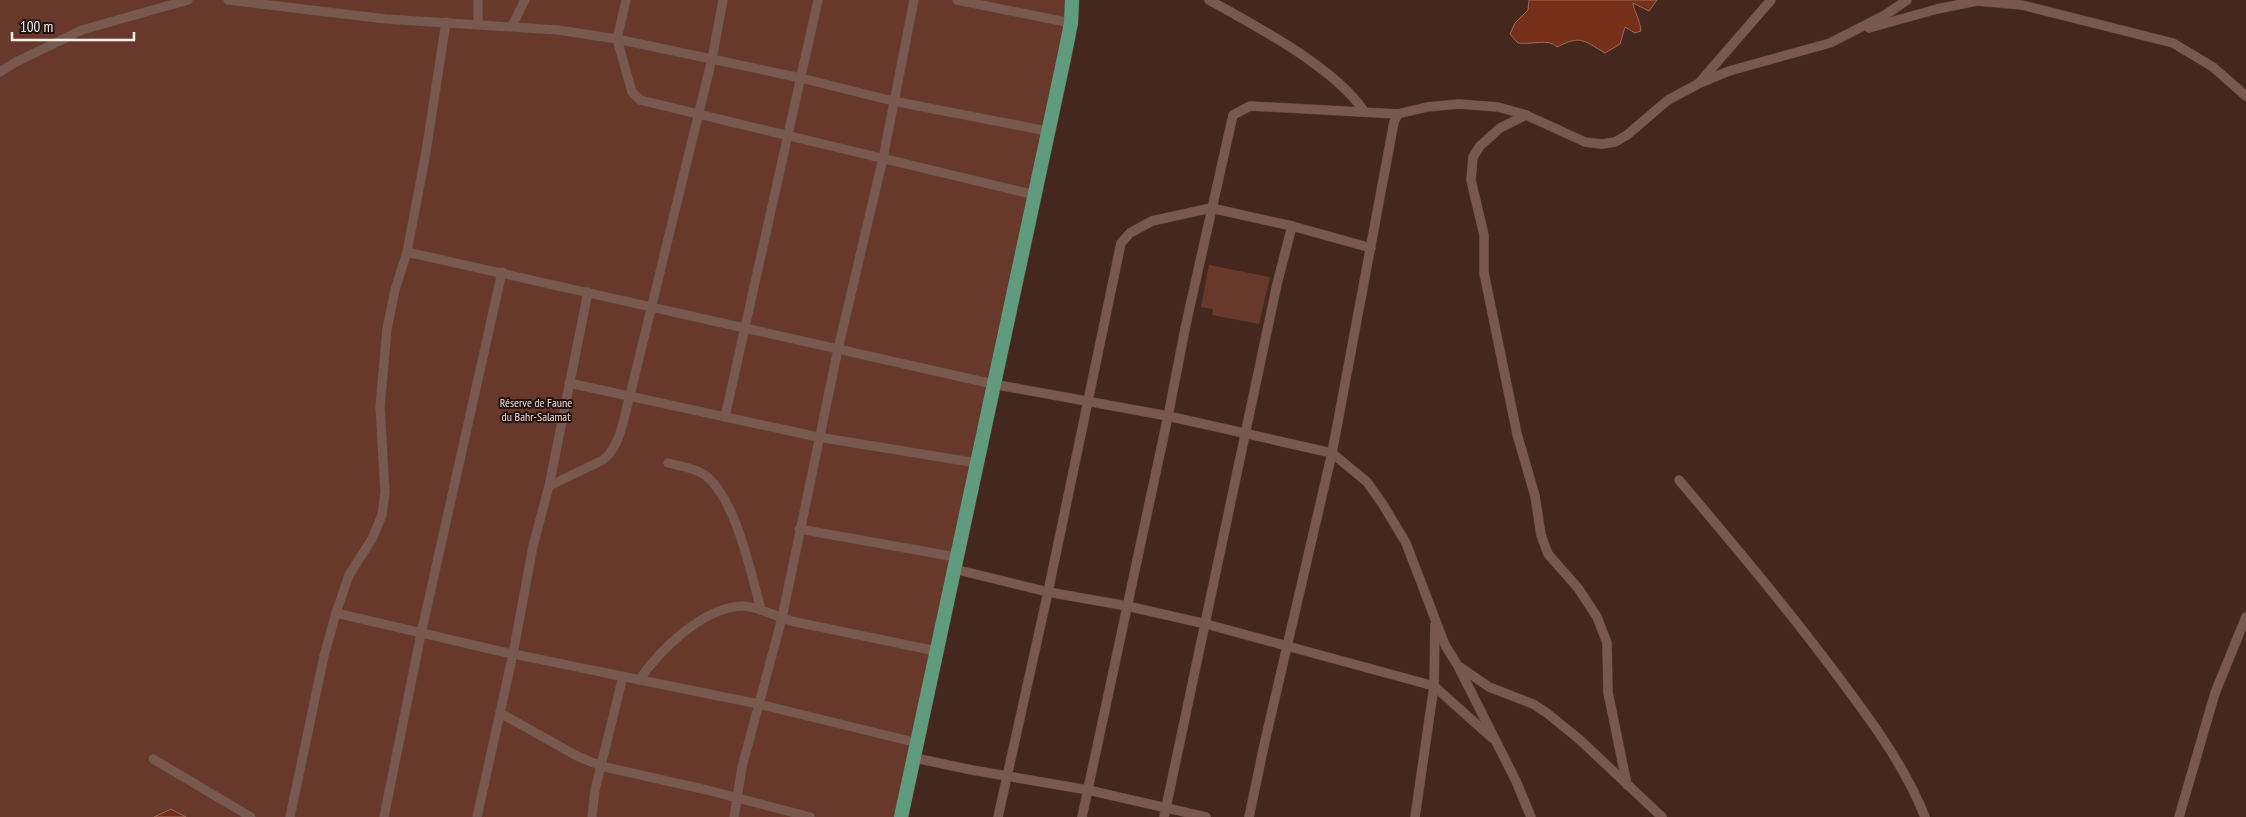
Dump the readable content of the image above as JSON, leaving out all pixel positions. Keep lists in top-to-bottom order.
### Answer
{
  "parks": ["Réserve de Faune du Bahr-Salamat"],
  "scale_bar": "100 m"
}
